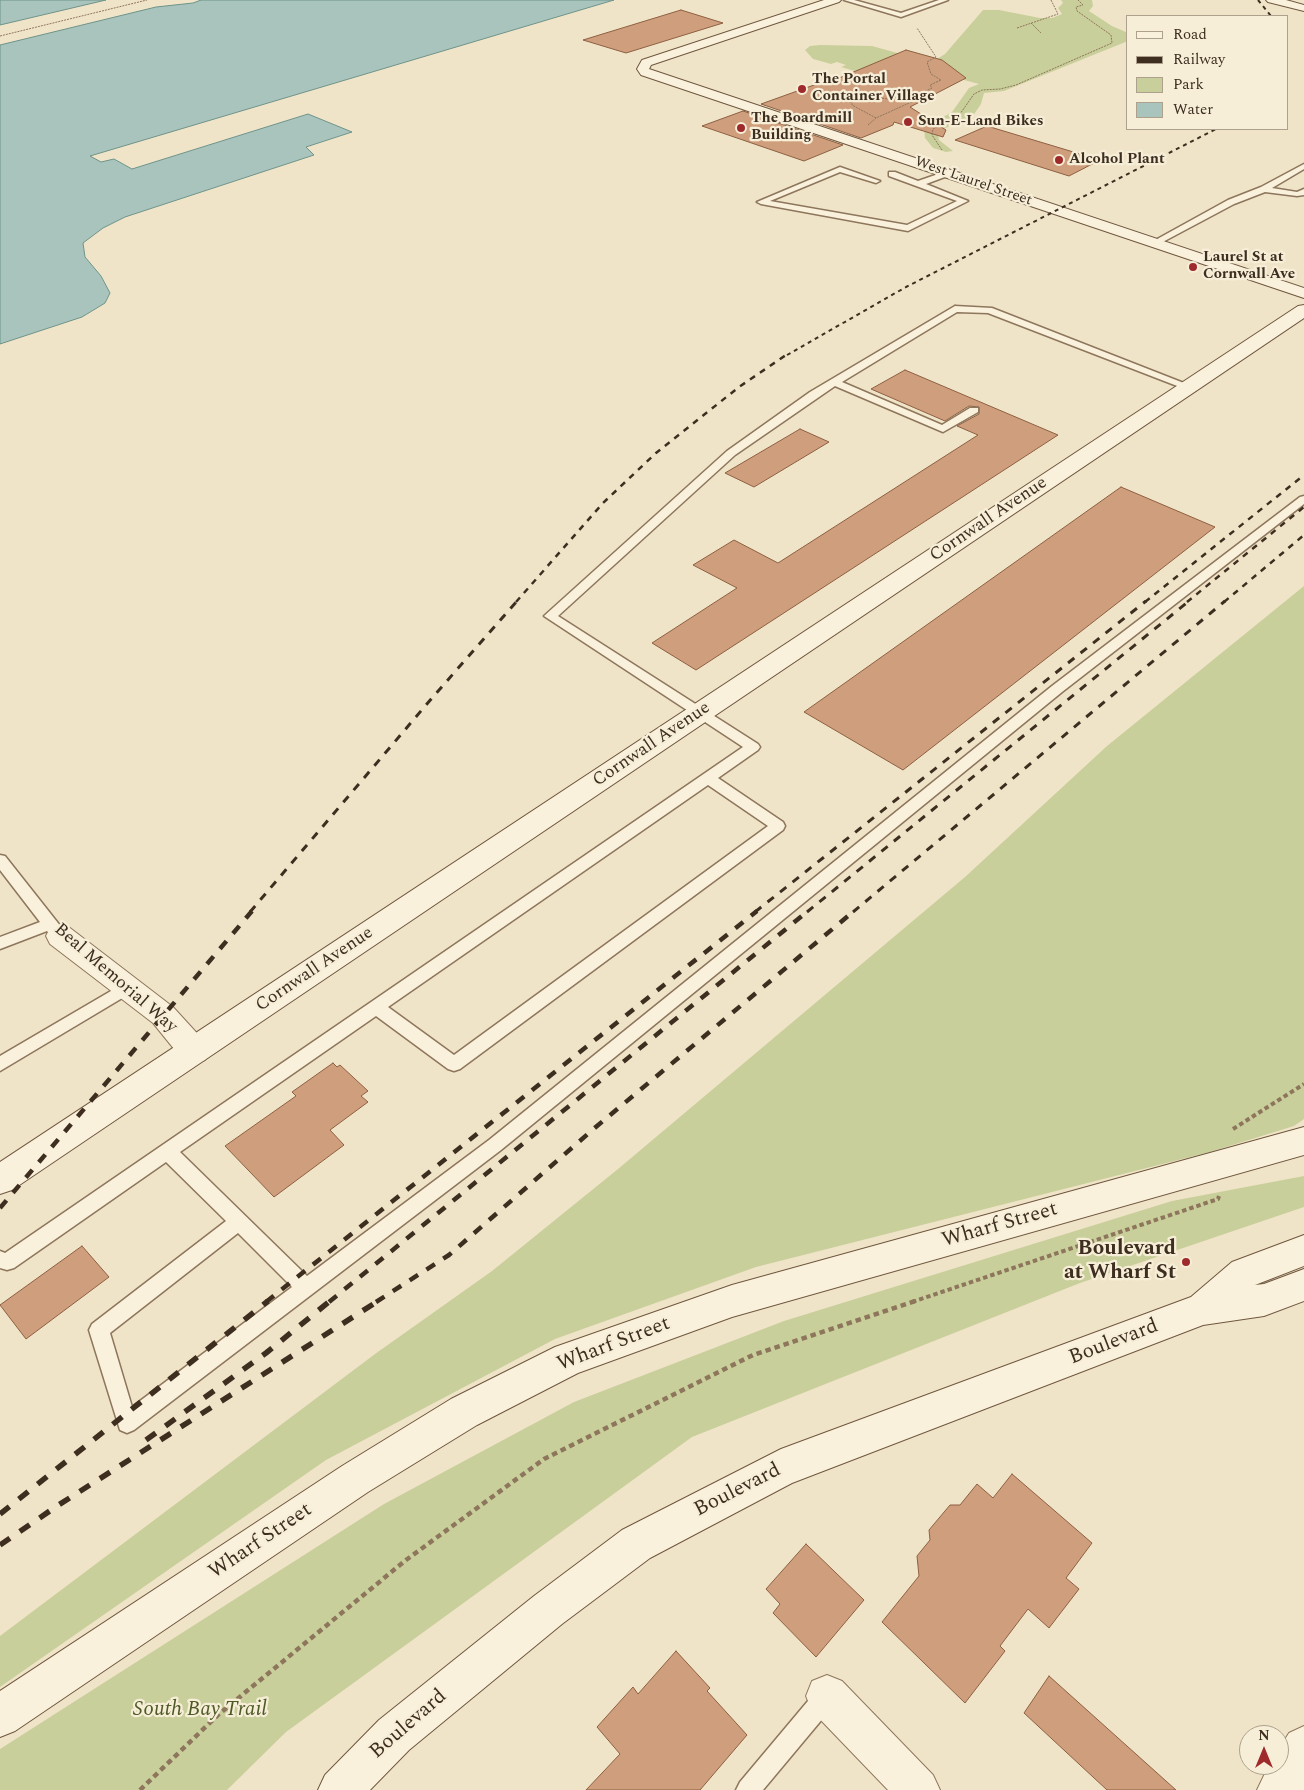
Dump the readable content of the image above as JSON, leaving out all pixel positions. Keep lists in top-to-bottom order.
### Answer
{
  "streets": {
    "street": [
      "West Laurel Street",
      "Cornwall Avenue",
      "Beal Memorial Way",
      "Wharf Street",
      "Boulevard"
    ]
  },
  "crossings": [
    ["Cornwall Avenue", "Beal Memorial Way"]
  ],
  "parks": ["South Bay Trail"],
  "places": [
    "The Portal Container Village",
    "Sun-E-Land Bikes",
    "The Boardmill Building",
    "Alcohol Plant",
    "Laurel St at Cornwall Ave",
    "Boulevard at Wharf St"
  ],
  "legend": [
    "Road",
    "Railway",
    "Park",
    "Water"
  ],
  "north": "top"
}
